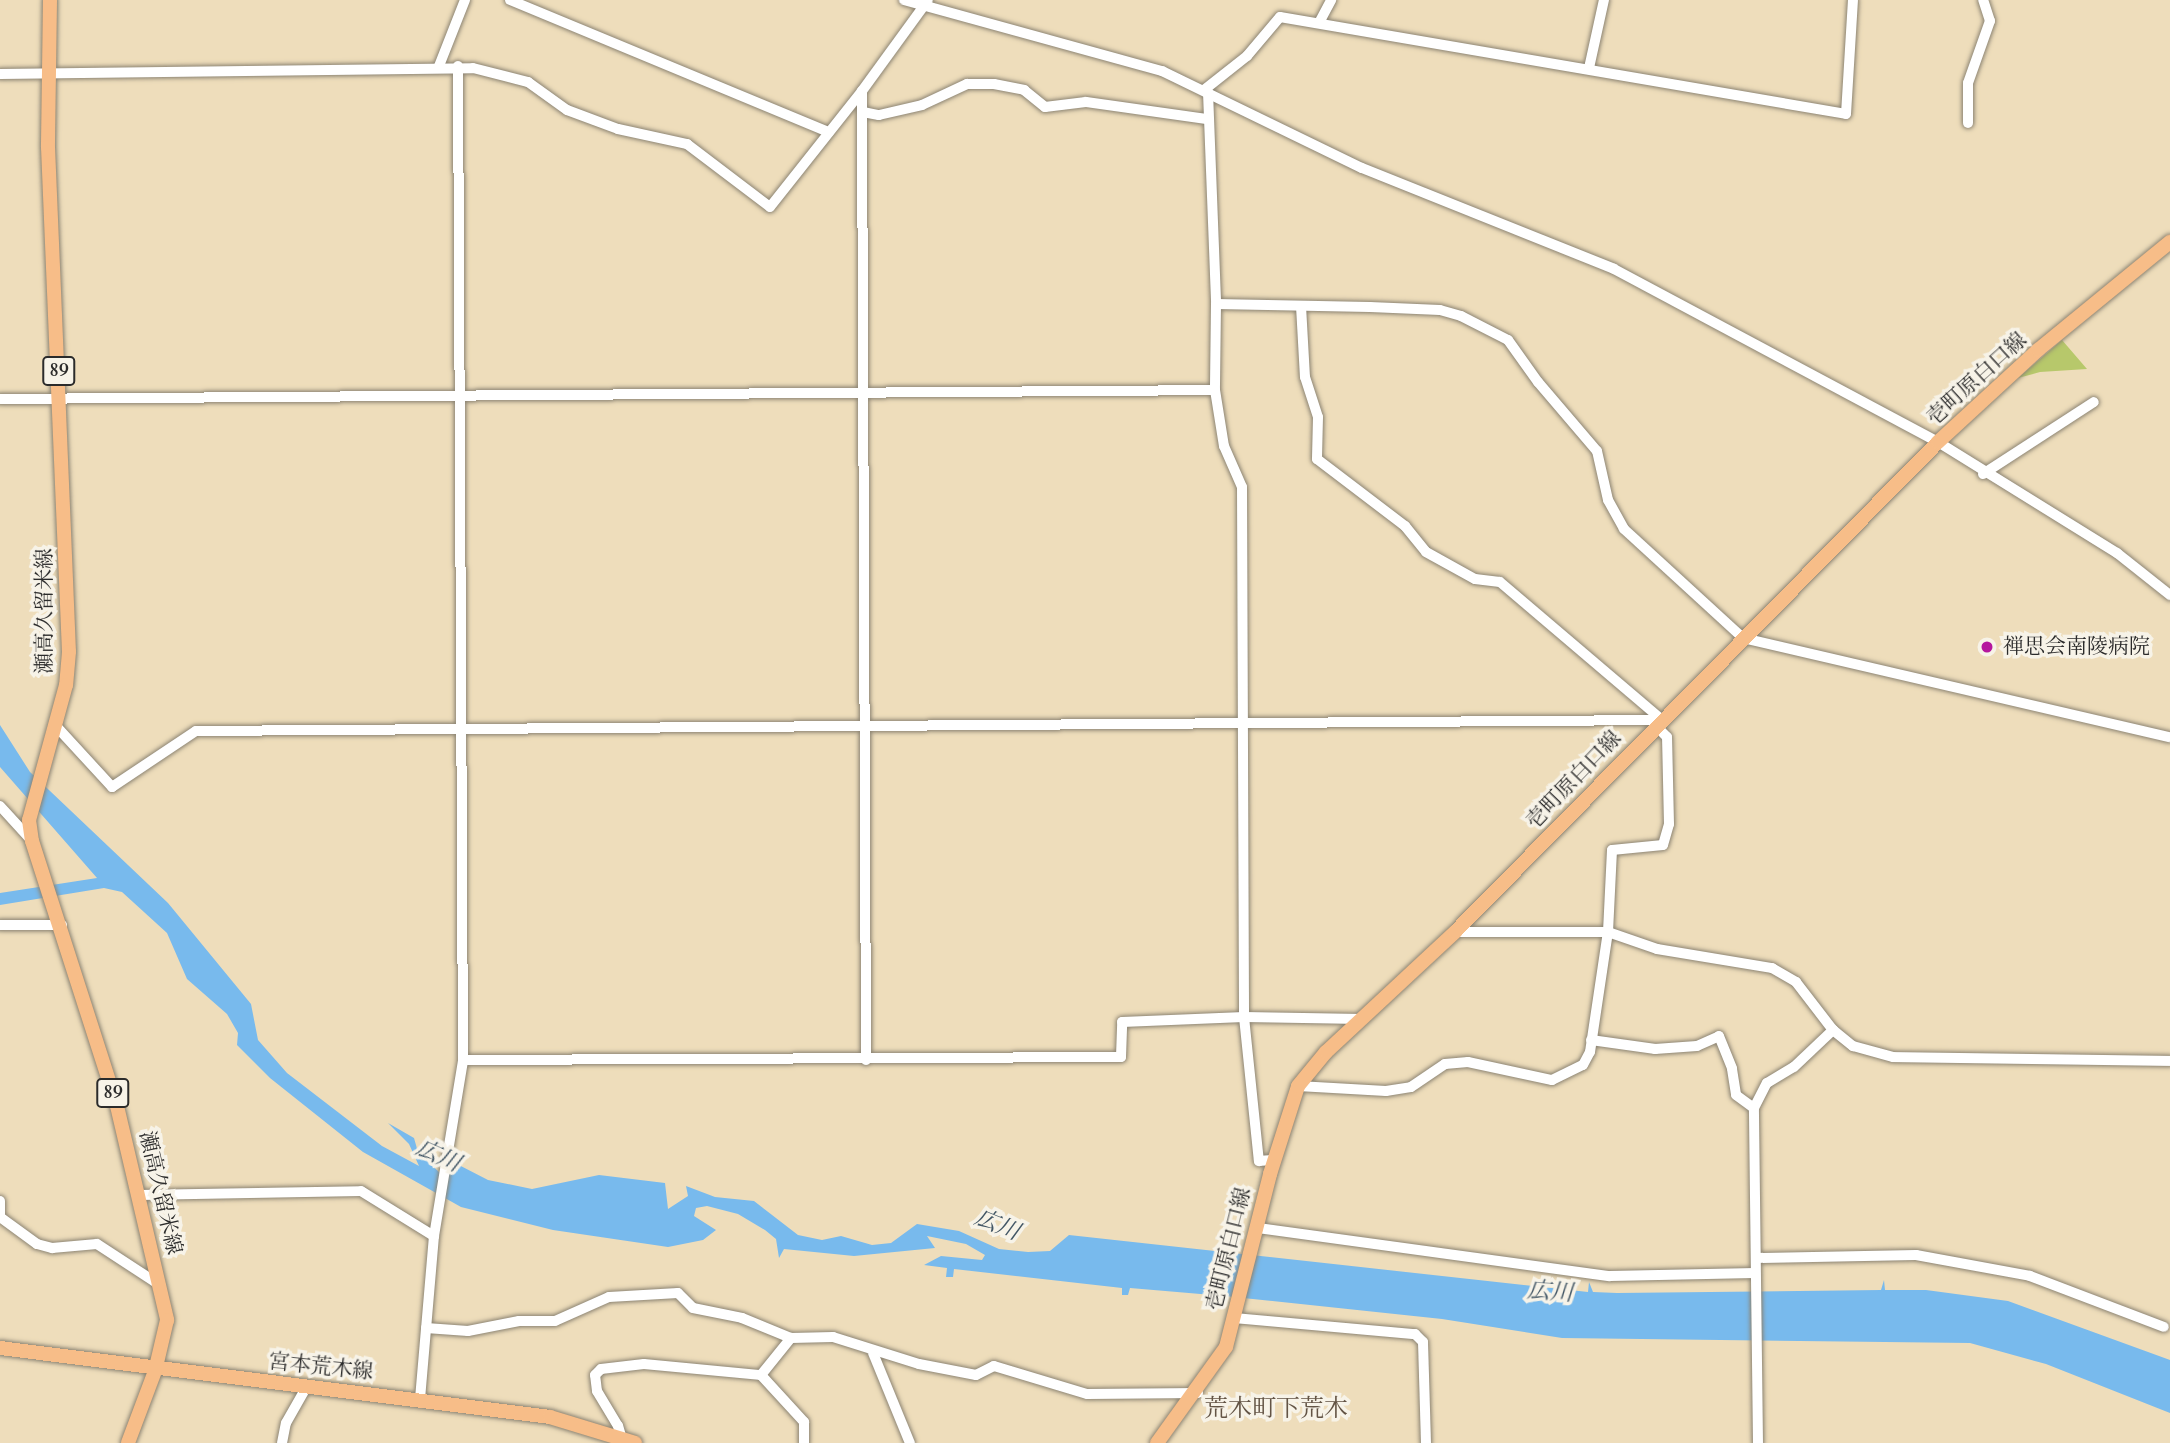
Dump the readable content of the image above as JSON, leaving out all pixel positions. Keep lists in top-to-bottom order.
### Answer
{
  "streets": {
    "main road": [
      "89",
      "壱町原白口線",
      "瀬高久留米線",
      "宮本荒木線"
    ]
  },
  "crossings": [
    ["瀬高久留米線", "宮本荒木線"]
  ],
  "districts": ["荒木町下荒木"],
  "water": ["広川"],
  "places": ["禅思会南陵病院"]
}
